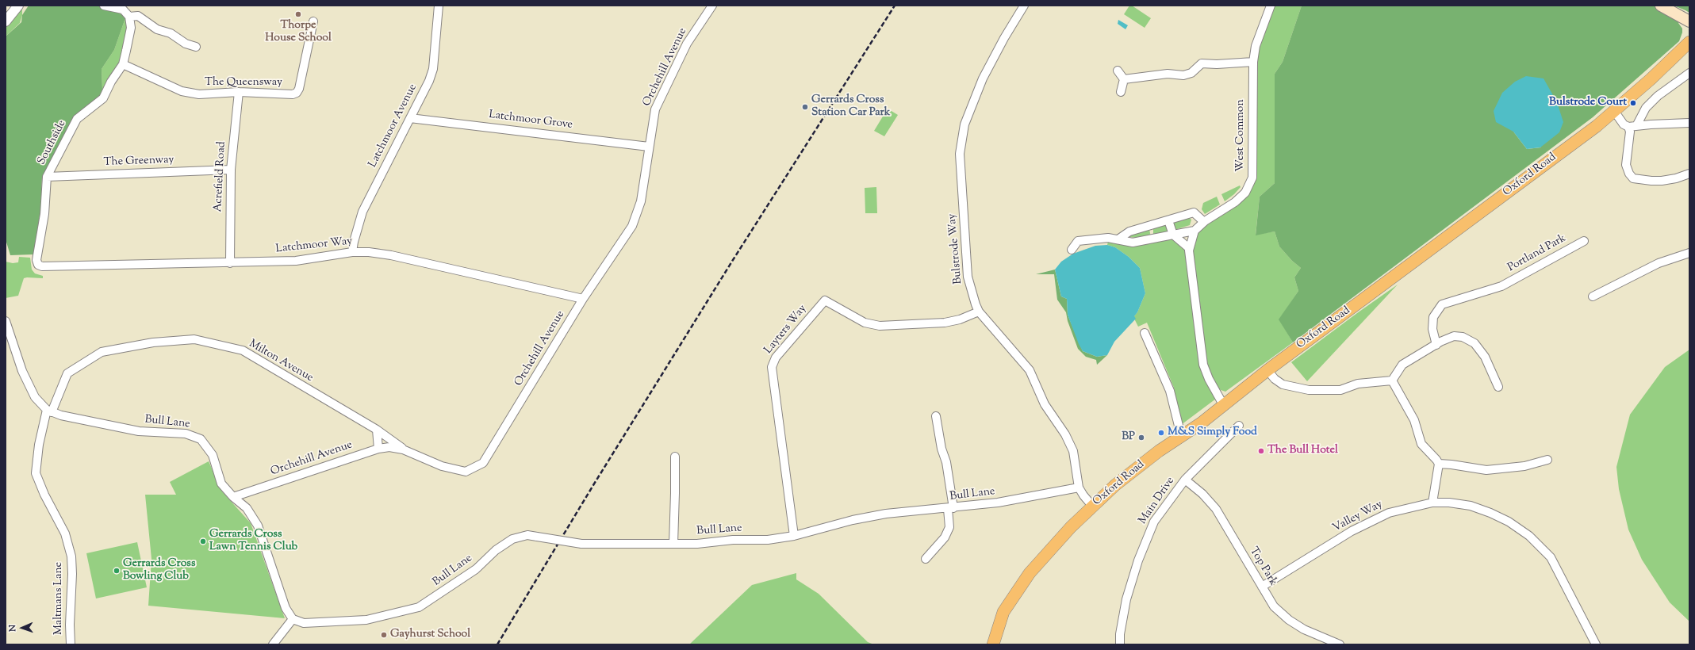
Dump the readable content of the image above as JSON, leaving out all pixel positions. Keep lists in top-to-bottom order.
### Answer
{
  "streets": {
    "main road": ["Oxford Road"],
    "street": [
      "Orchehill Avenue",
      "The Queensway",
      "Latchmoor Grove",
      "Latchmoor Avenue",
      "West Common",
      "Southside",
      "The Greenway",
      "Acrefield Road",
      "Latchmoor Way",
      "Bulstrode Way",
      "Portland Park",
      "Layters Way",
      "Milton Avenue",
      "Bull Lane",
      "Main Drive",
      "Valley Way",
      "Top Park",
      "Maltmans Lane"
    ]
  },
  "crossings": [
    ["Orchehill Avenue", "Latchmoor Grove"],
    ["Orchehill Avenue", "Latchmoor Way"],
    ["Orchehill Avenue", "Milton Avenue"],
    ["Orchehill Avenue", "Bull Lane"],
    ["The Queensway", "Southside"],
    ["The Queensway", "Acrefield Road"],
    ["Latchmoor Grove", "Latchmoor Avenue"],
    ["Latchmoor Avenue", "Latchmoor Way"],
    ["West Common", "Oxford Road"],
    ["Southside", "The Greenway"],
    ["Southside", "Latchmoor Way"],
    ["The Greenway", "Acrefield Road"],
    ["Oxford Road", "Bulstrode Way"],
    ["Acrefield Road", "Latchmoor Way"],
    ["Bulstrode Way", "Layters Way"],
    ["Bulstrode Way", "Bull Lane"],
    ["Layters Way", "Bull Lane"],
    ["Milton Avenue", "Bull Lane"],
    ["Milton Avenue", "Maltmans Lane"],
    ["Bull Lane", "Maltmans Lane"],
    ["Main Drive", "Top Park"],
    ["Valley Way", "Top Park"]
  ],
  "places": [
    "Thorpe House School",
    "Bulstrode Court",
    "Gerrards Cross Station Car Park",
    "M&S Simply Food",
    "BP",
    "The Bull Hotel",
    "Gerrards Cross Lawn Tennis Club",
    "Gerrards Cross Bowling Club",
    "Gayhurst School"
  ],
  "north": "left"
}
